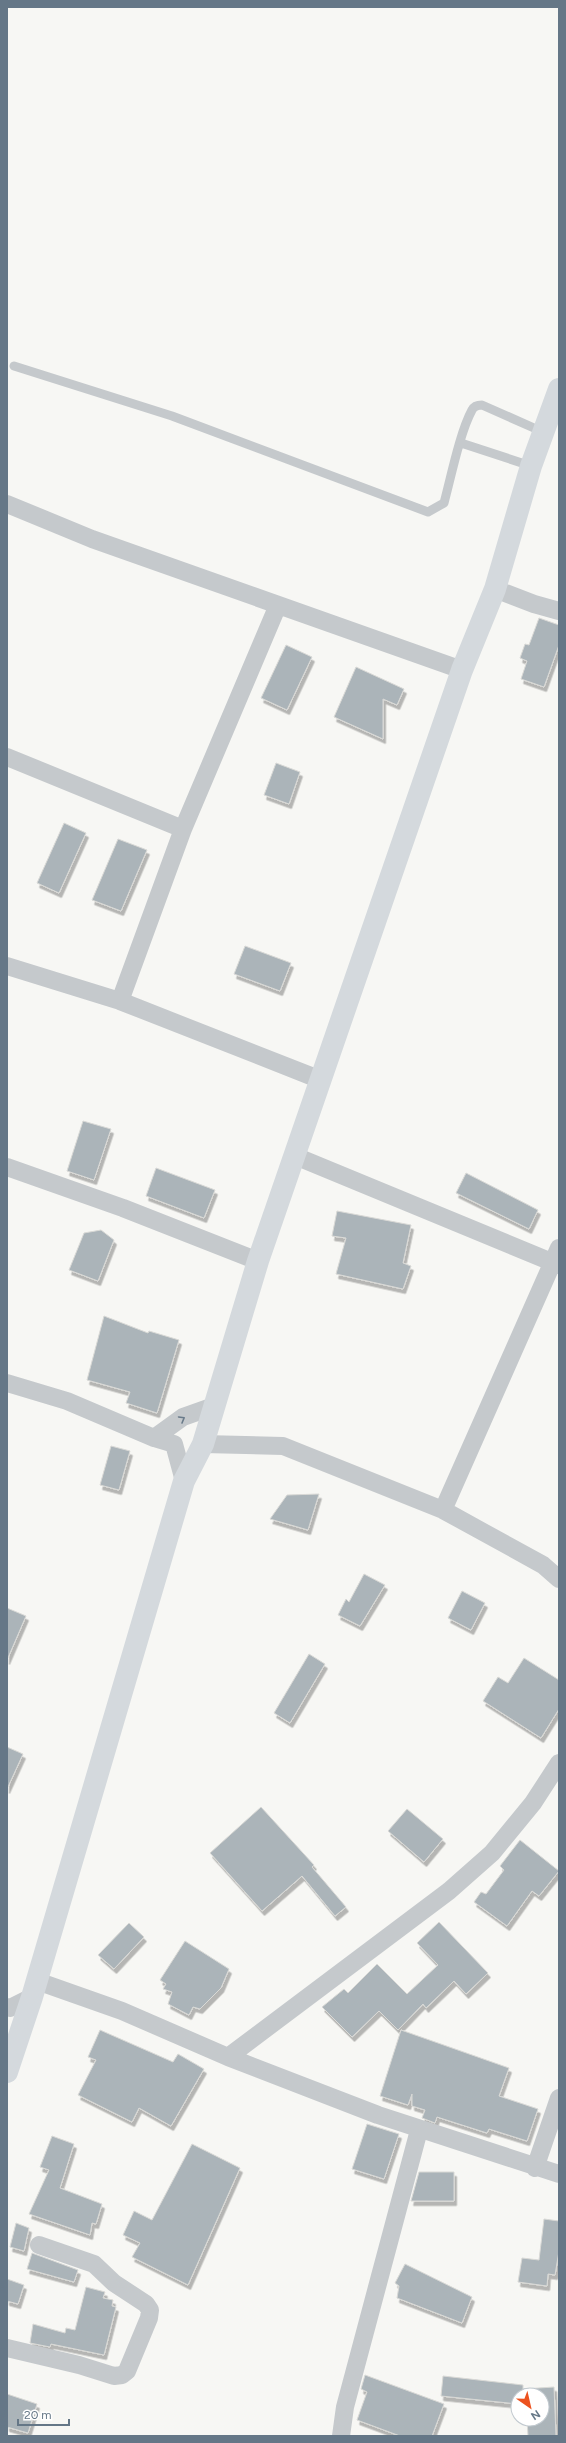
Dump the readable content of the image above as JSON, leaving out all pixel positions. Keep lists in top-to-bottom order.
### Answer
{
  "scale_bar": "20 m",
  "north": "bottom right"
}
